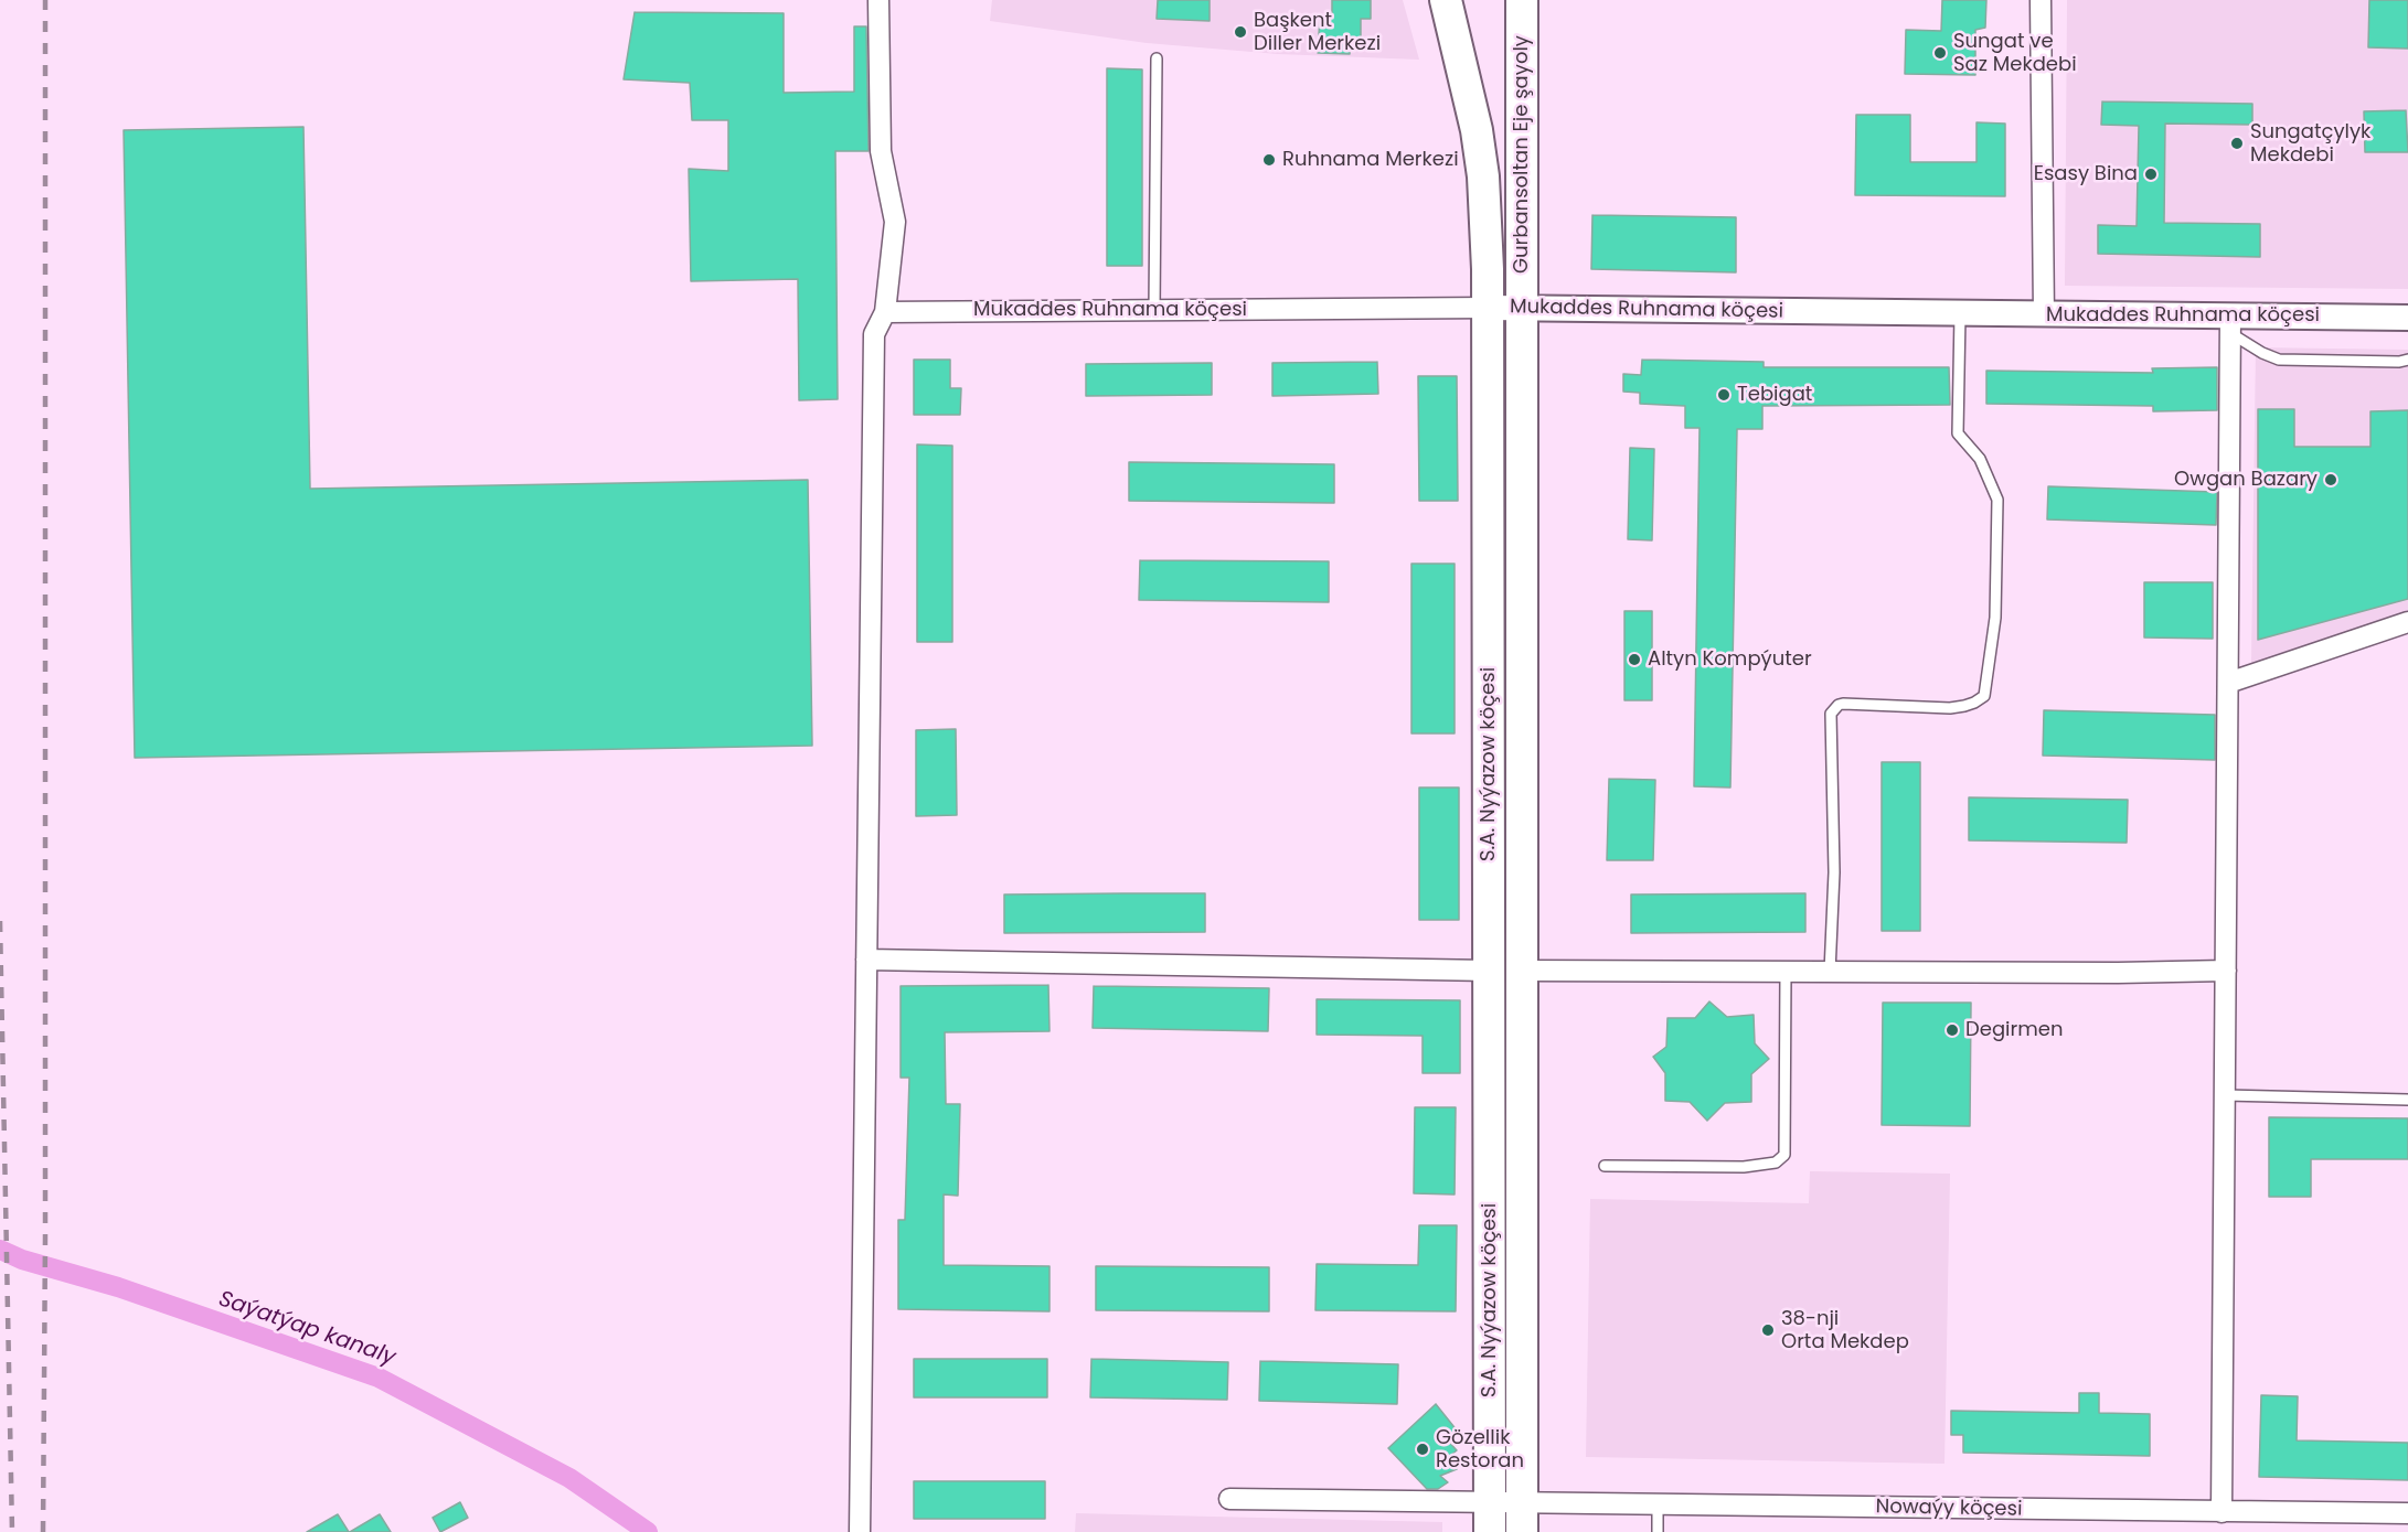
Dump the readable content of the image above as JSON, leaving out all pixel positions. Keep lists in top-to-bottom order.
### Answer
{
  "streets": {
    "main road": ["Gurbansoltan Eje şayoly", "S.A. Nyýazow köçesi"],
    "street": ["Mukaddes Ruhnama köçesi", "Nowaýy köçesi"]
  },
  "crossings": [
    ["Gurbansoltan Eje şayoly", "Mukaddes Ruhnama köçesi"],
    ["Gurbansoltan Eje şayoly", "S.A. Nyýazow köçesi"],
    ["Mukaddes Ruhnama köçesi", "S.A. Nyýazow köçesi"],
    ["S.A. Nyýazow köçesi", "Nowaýy köçesi"]
  ],
  "water": ["Saýatýap kanaly"],
  "places": [
    "Başkent Diller Merkezi",
    "Sungat ve Saz Mekdebi",
    "Sungatçylyk Mekdebi",
    "Ruhnama Merkezi",
    "Esasy Bina",
    "Tebigat",
    "Owgan Bazary",
    "Altyn Kompýuter",
    "Degirmen",
    "38-nji Orta Mekdep",
    "Gözellik Restoran"
  ]
}
